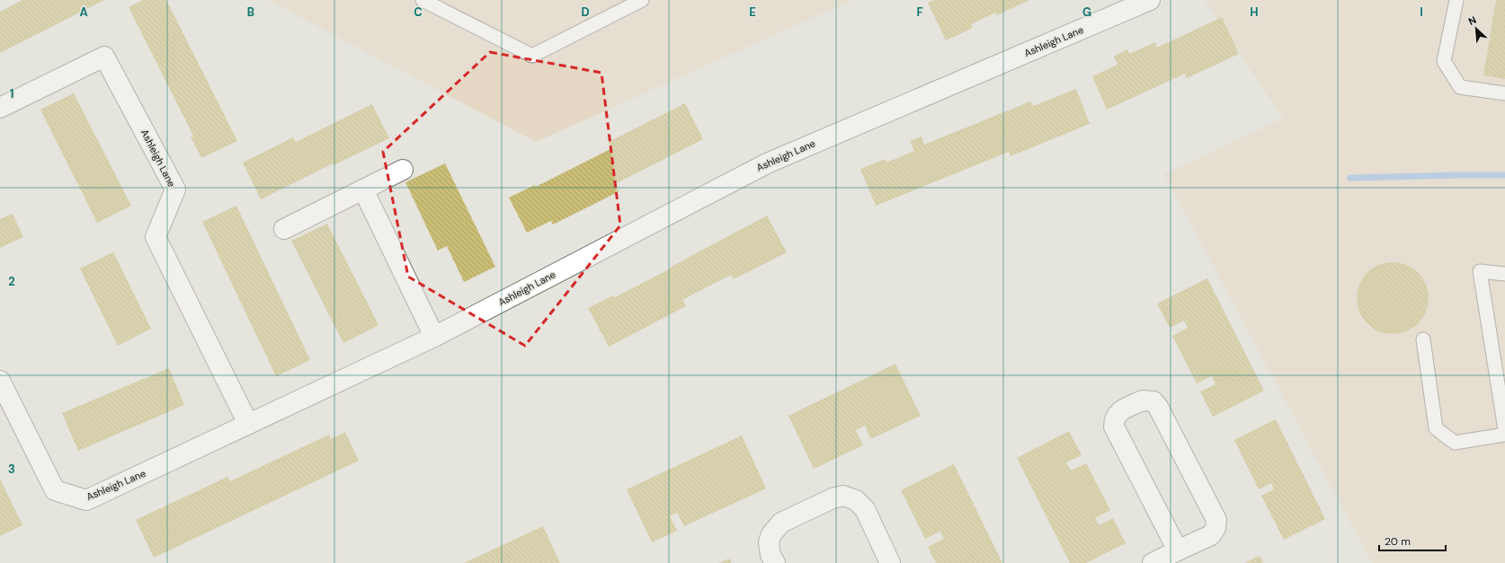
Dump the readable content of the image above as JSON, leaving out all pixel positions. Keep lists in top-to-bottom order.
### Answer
{
  "streets": {
    "street": ["Ashleigh Lane"]
  },
  "scale_bar": "20 m",
  "north": "top left",
  "grid": {
    "columns": [
      "A",
      "B",
      "C",
      "D",
      "E",
      "F",
      "G",
      "H",
      "I"
    ],
    "rows": ["1", "2", "3"]
  }
}
